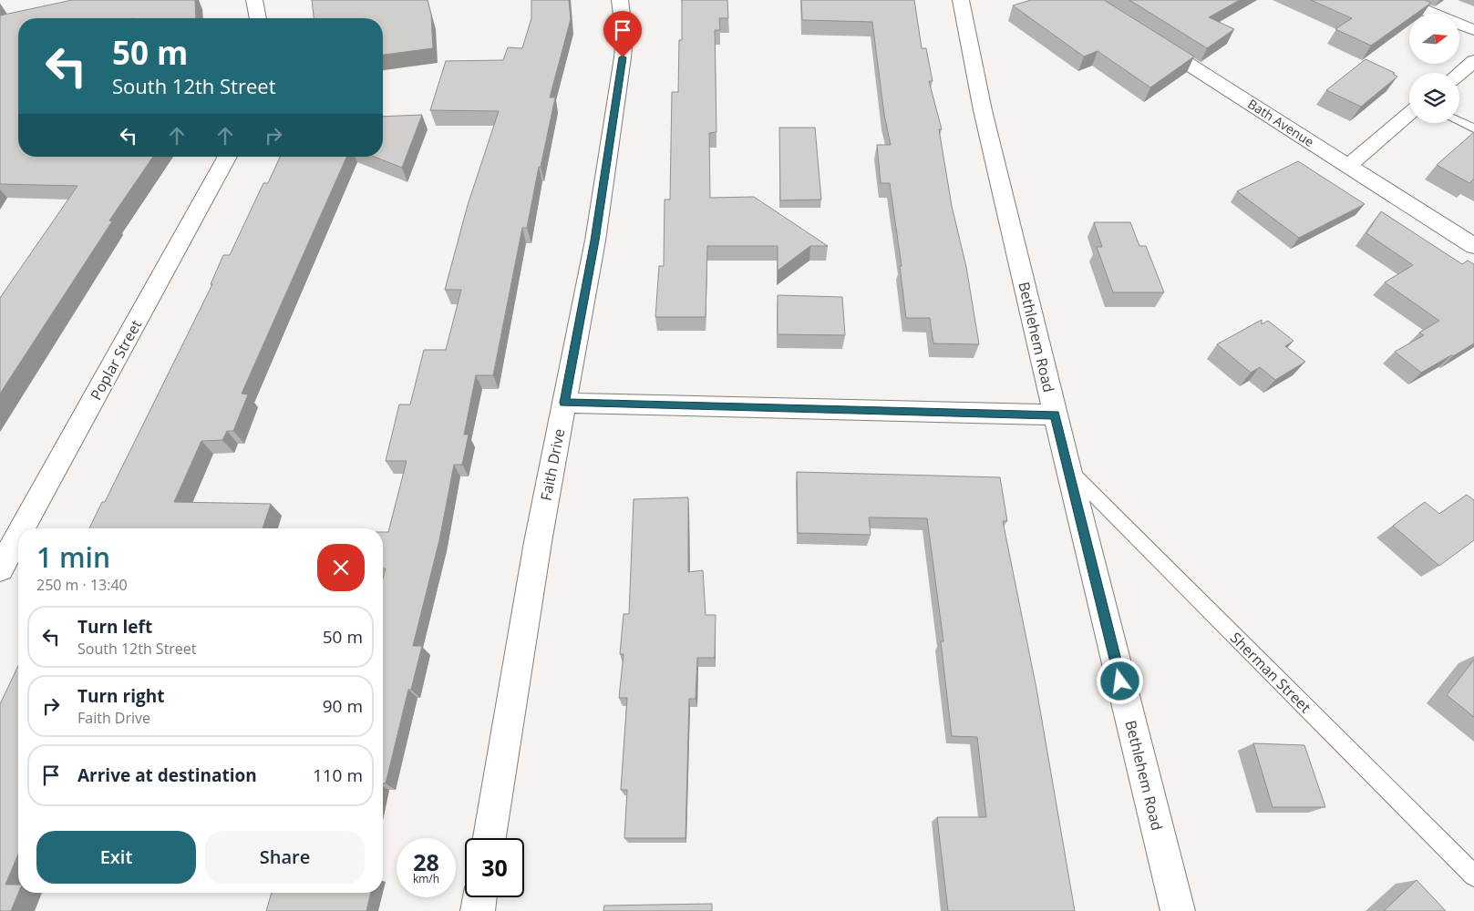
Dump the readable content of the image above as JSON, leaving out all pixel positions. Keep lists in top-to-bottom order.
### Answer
{
  "streets": {
    "street": [
      "Bath Avenue",
      "Bethlehem Road",
      "Poplar Street",
      "Faith Drive"
    ],
    "lane": ["Sherman Street"]
  },
  "crossings": [
    ["Bethlehem Road", "Sherman Street"]
  ],
  "north": "right",
  "page": {
    "turn": ["50 m", "South 12th Street"],
    "heading": ["1 min", "250 m · 13:40"],
    "list": [
      {
        "name": "Turn left",
        "note": "South 12th Street",
        "value": "50 m"
      },
      {
        "name": "Turn right",
        "note": "Faith Drive",
        "value": "90 m"
      },
      {
        "name": "Arrive at destination",
        "value": "110 m"
      }
    ],
    "buttons": ["Exit", "Share"],
    "speed": "28 km/h",
    "limit": "30"
  }
}
